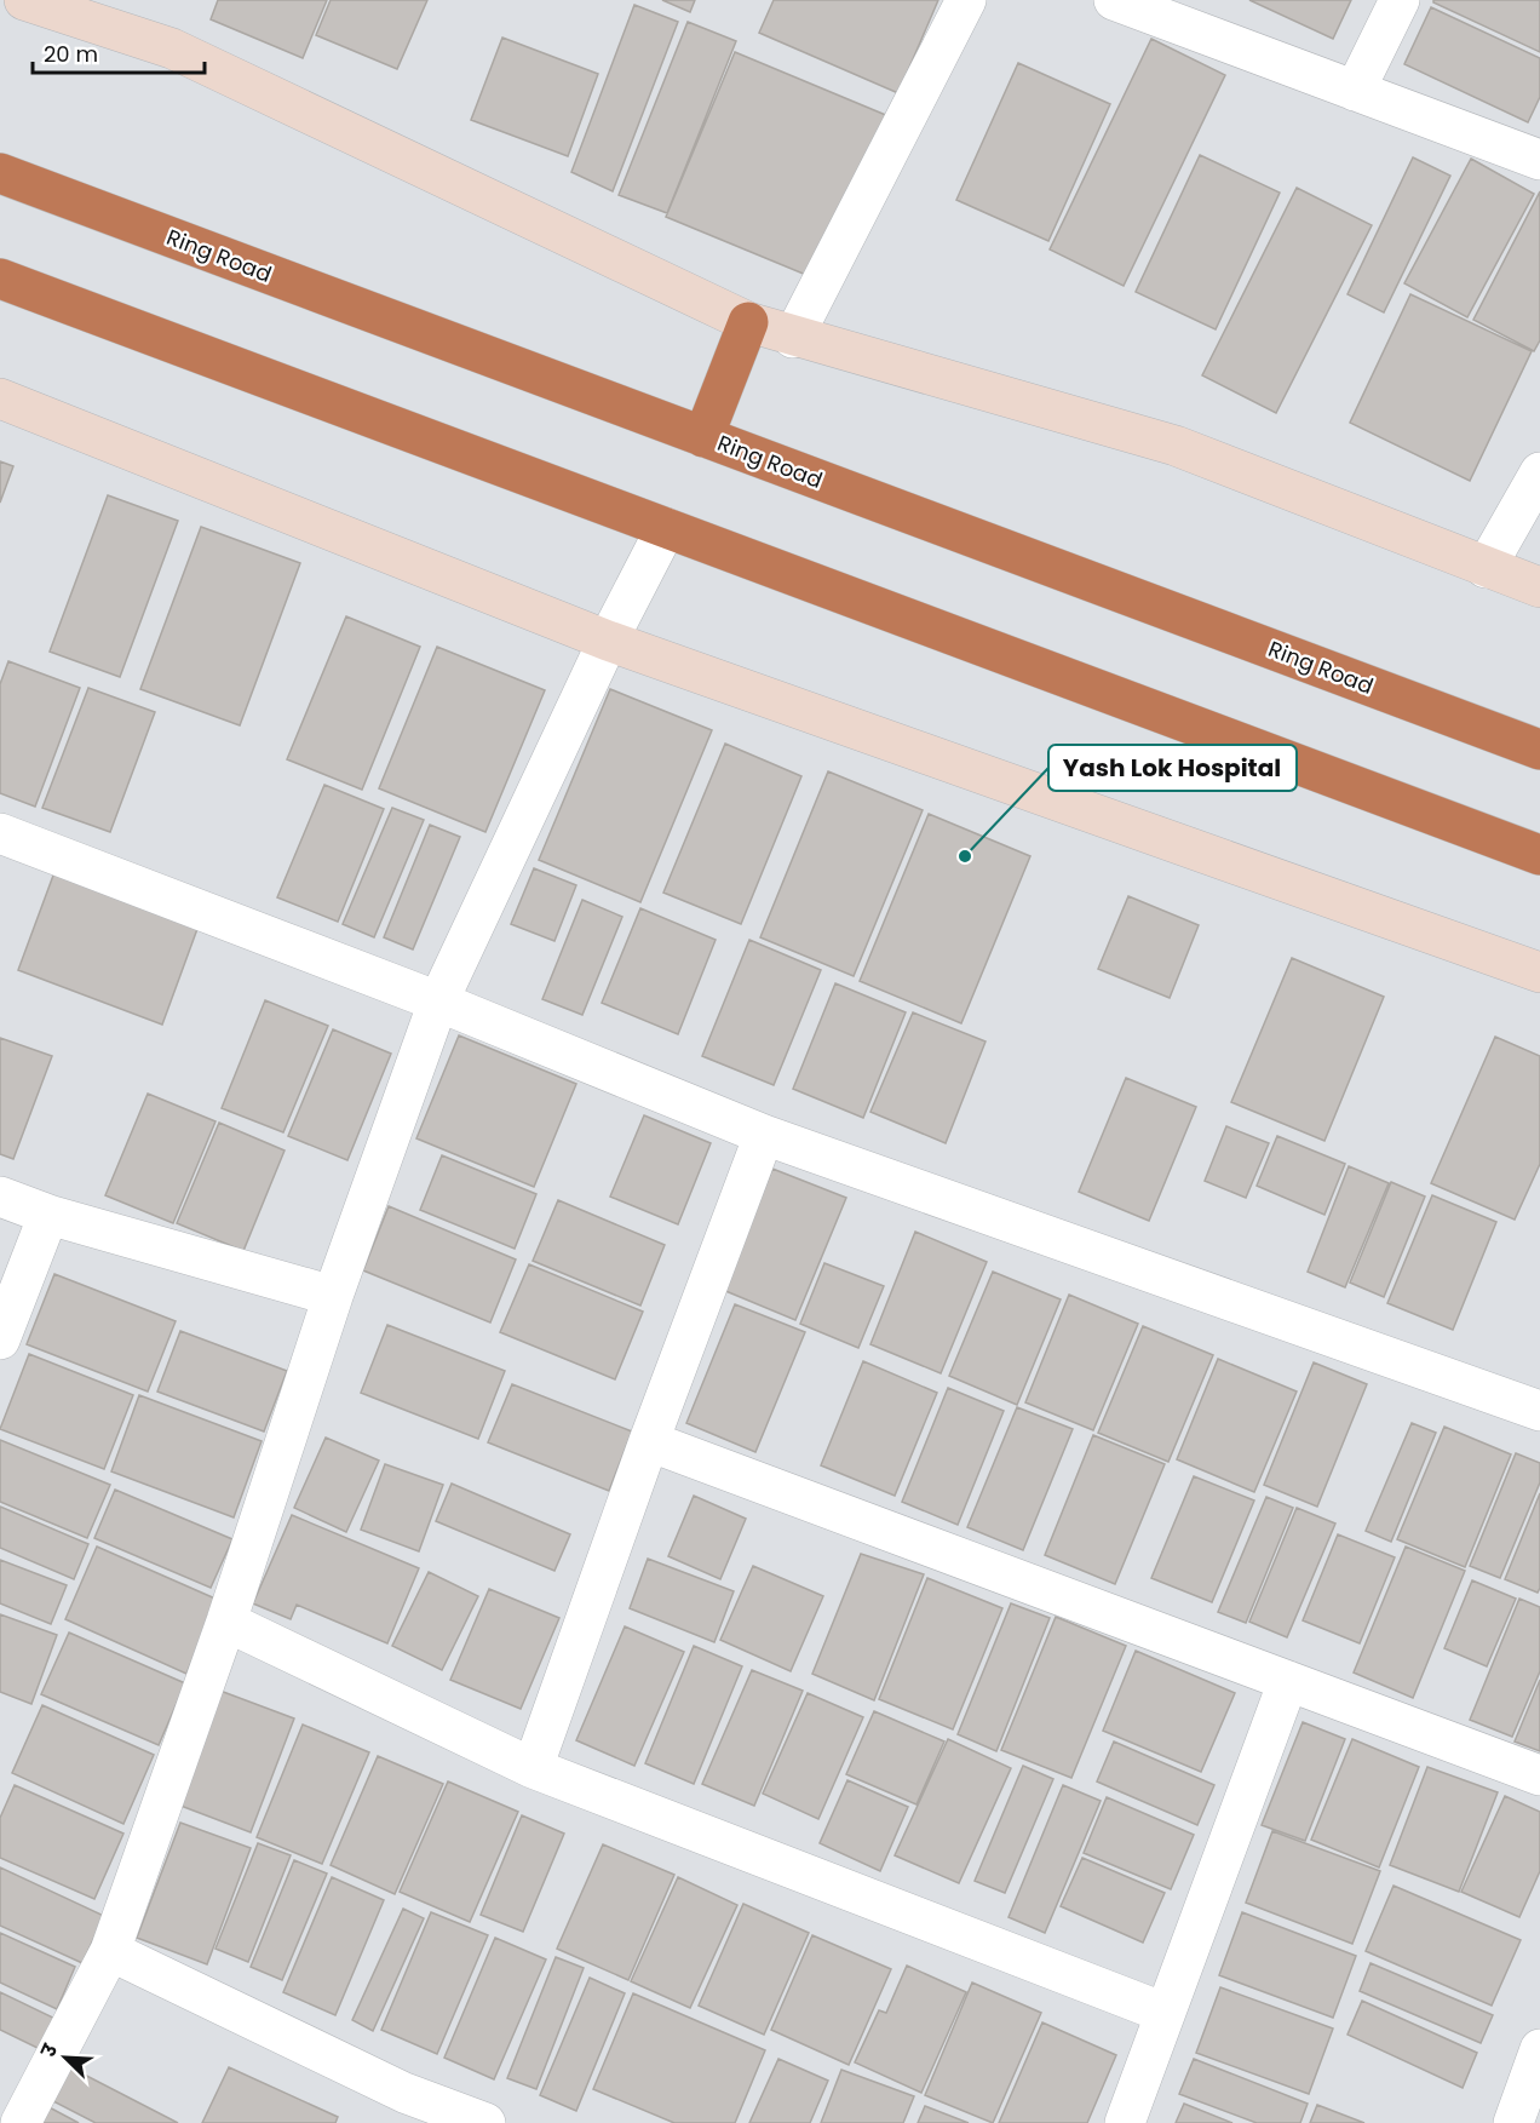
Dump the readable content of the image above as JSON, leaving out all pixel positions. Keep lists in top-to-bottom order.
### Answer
{
  "streets": {
    "highway": ["Ring Road"]
  },
  "places": ["Yash Lok Hospital"],
  "scale_bar": "20 m",
  "north": "top left"
}
